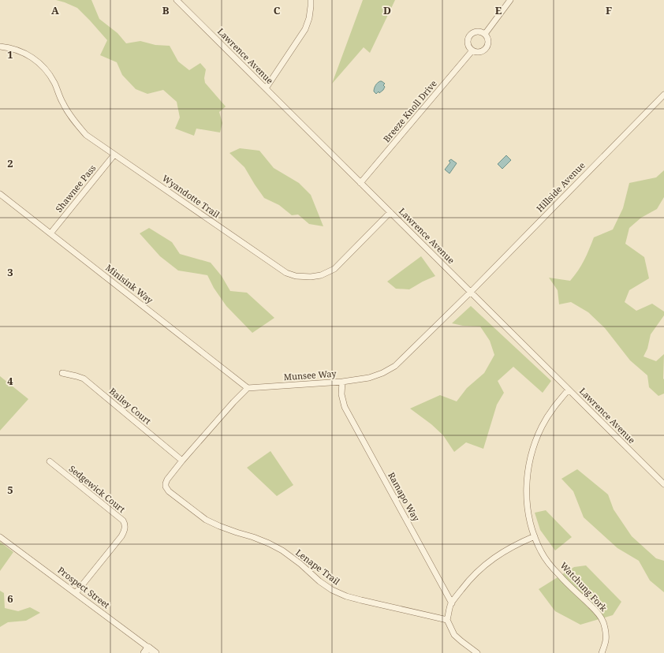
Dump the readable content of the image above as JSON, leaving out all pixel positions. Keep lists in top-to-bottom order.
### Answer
{
  "streets": {
    "street": [
      "Lawrence Avenue",
      "Breeze Knoll Drive",
      "Hillside Avenue",
      "Shawnee Pass",
      "Wyandotte Trail",
      "Minisink Way",
      "Munsee Way",
      "Bailey Court",
      "Sedgewick Court",
      "Ramapo Way",
      "Lenape Trail",
      "Watchung Fork",
      "Prospect Street"
    ]
  },
  "crossings": [
    ["Lawrence Avenue", "Breeze Knoll Drive"],
    ["Lawrence Avenue", "Hillside Avenue"],
    ["Lawrence Avenue", "Wyandotte Trail"],
    ["Lawrence Avenue", "Munsee Way"],
    ["Lawrence Avenue", "Watchung Fork"],
    ["Hillside Avenue", "Munsee Way"],
    ["Shawnee Pass", "Wyandotte Trail"],
    ["Shawnee Pass", "Minisink Way"],
    ["Minisink Way", "Munsee Way"],
    ["Munsee Way", "Ramapo Way"],
    ["Bailey Court", "Lenape Trail"],
    ["Sedgewick Court", "Prospect Street"]
  ],
  "grid": {
    "columns": [
      "A",
      "B",
      "C",
      "D",
      "E",
      "F"
    ],
    "rows": [
      "1",
      "2",
      "3",
      "4",
      "5",
      "6"
    ]
  }
}
